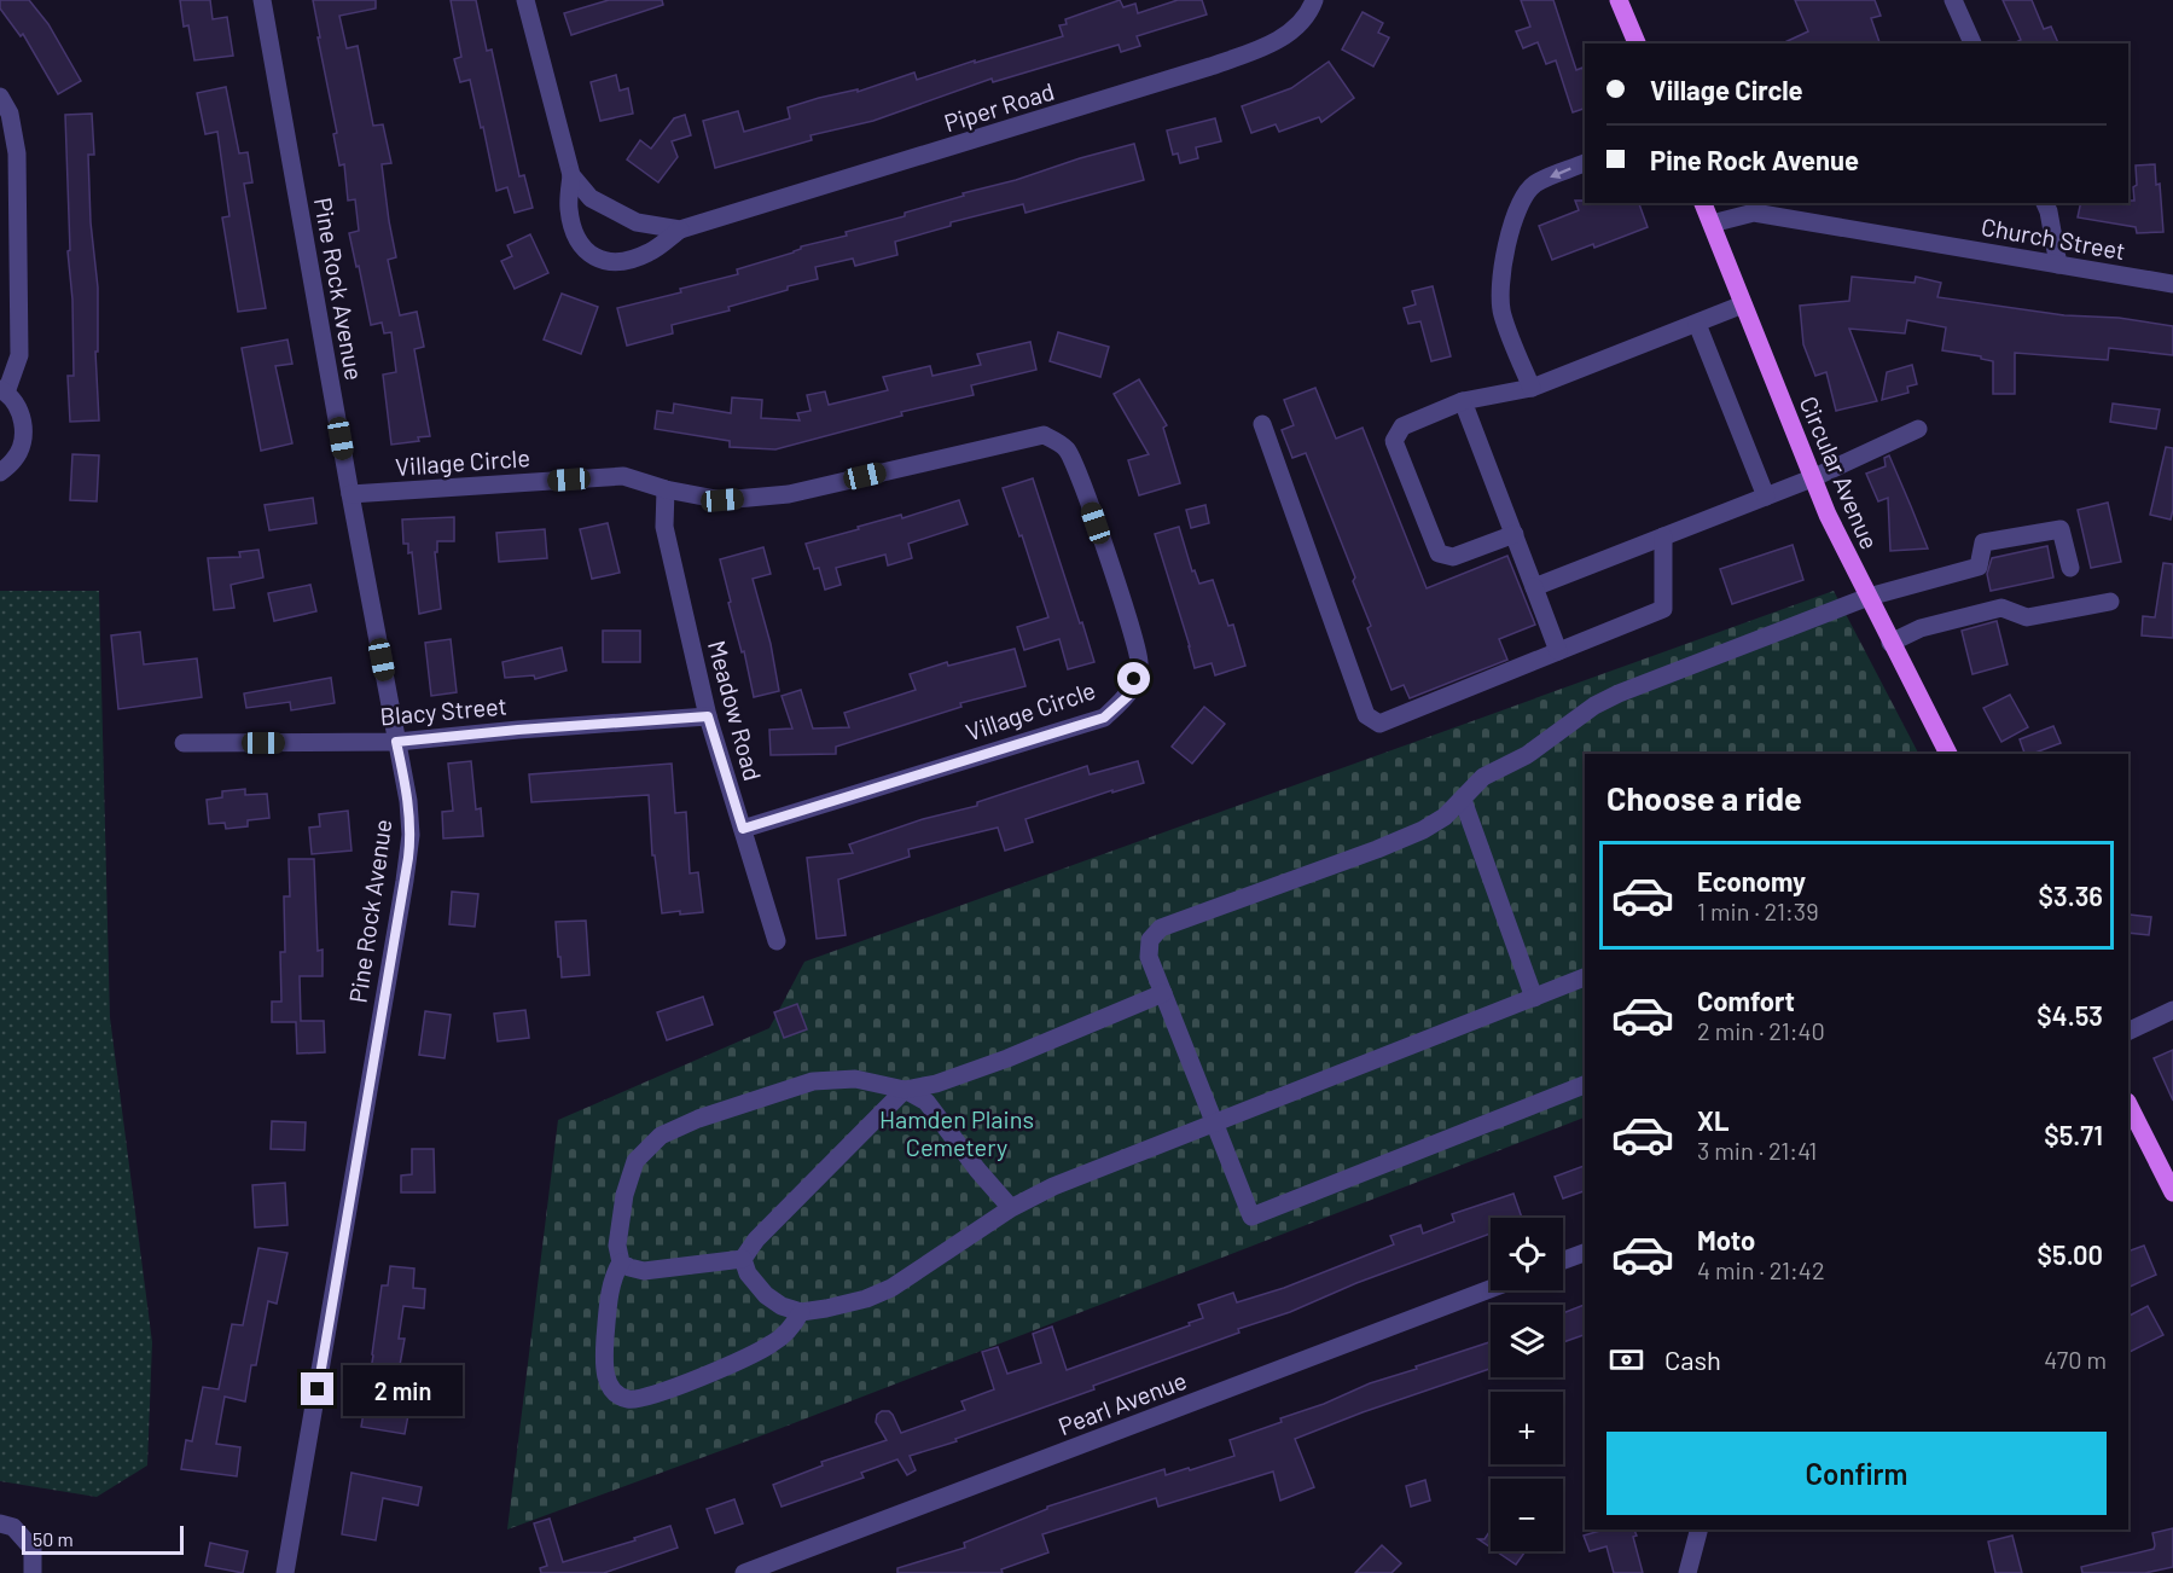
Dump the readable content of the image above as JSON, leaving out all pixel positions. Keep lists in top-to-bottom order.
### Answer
{
  "streets": {
    "main road": ["Circular Avenue"],
    "street": [
      "Piper Road",
      "Church Street",
      "Pine Rock Avenue",
      "Village Circle",
      "Blacy Street",
      "Meadow Road",
      "Pearl Avenue"
    ]
  },
  "crossings": [
    ["Church Street", "Circular Avenue"],
    ["Pine Rock Avenue", "Village Circle"],
    ["Pine Rock Avenue", "Blacy Street"],
    ["Village Circle", "Meadow Road"],
    ["Blacy Street", "Meadow Road"]
  ],
  "parks": ["Hamden Plains Cemetery"],
  "scale_bar": "50 m",
  "page": {
    "banner": ["Village Circle", "Pine Rock Avenue"],
    "heading": "Choose a ride",
    "list": [
      {
        "name": "Economy",
        "note": "1 min · 21:39",
        "value": "$3.36"
      },
      {
        "name": "Comfort",
        "note": "2 min · 21:40",
        "value": "$4.53"
      },
      {
        "name": "XL",
        "note": "3 min · 21:41",
        "value": "$5.71"
      },
      {
        "name": "Moto",
        "note": "4 min · 21:42",
        "value": "$5.00"
      }
    ],
    "map_buttons": ["+", "−"],
    "pay": ["Cash", "470 m"],
    "bubble": "2 min",
    "buttons": "Confirm",
    "scale": "50 m"
  }
}
